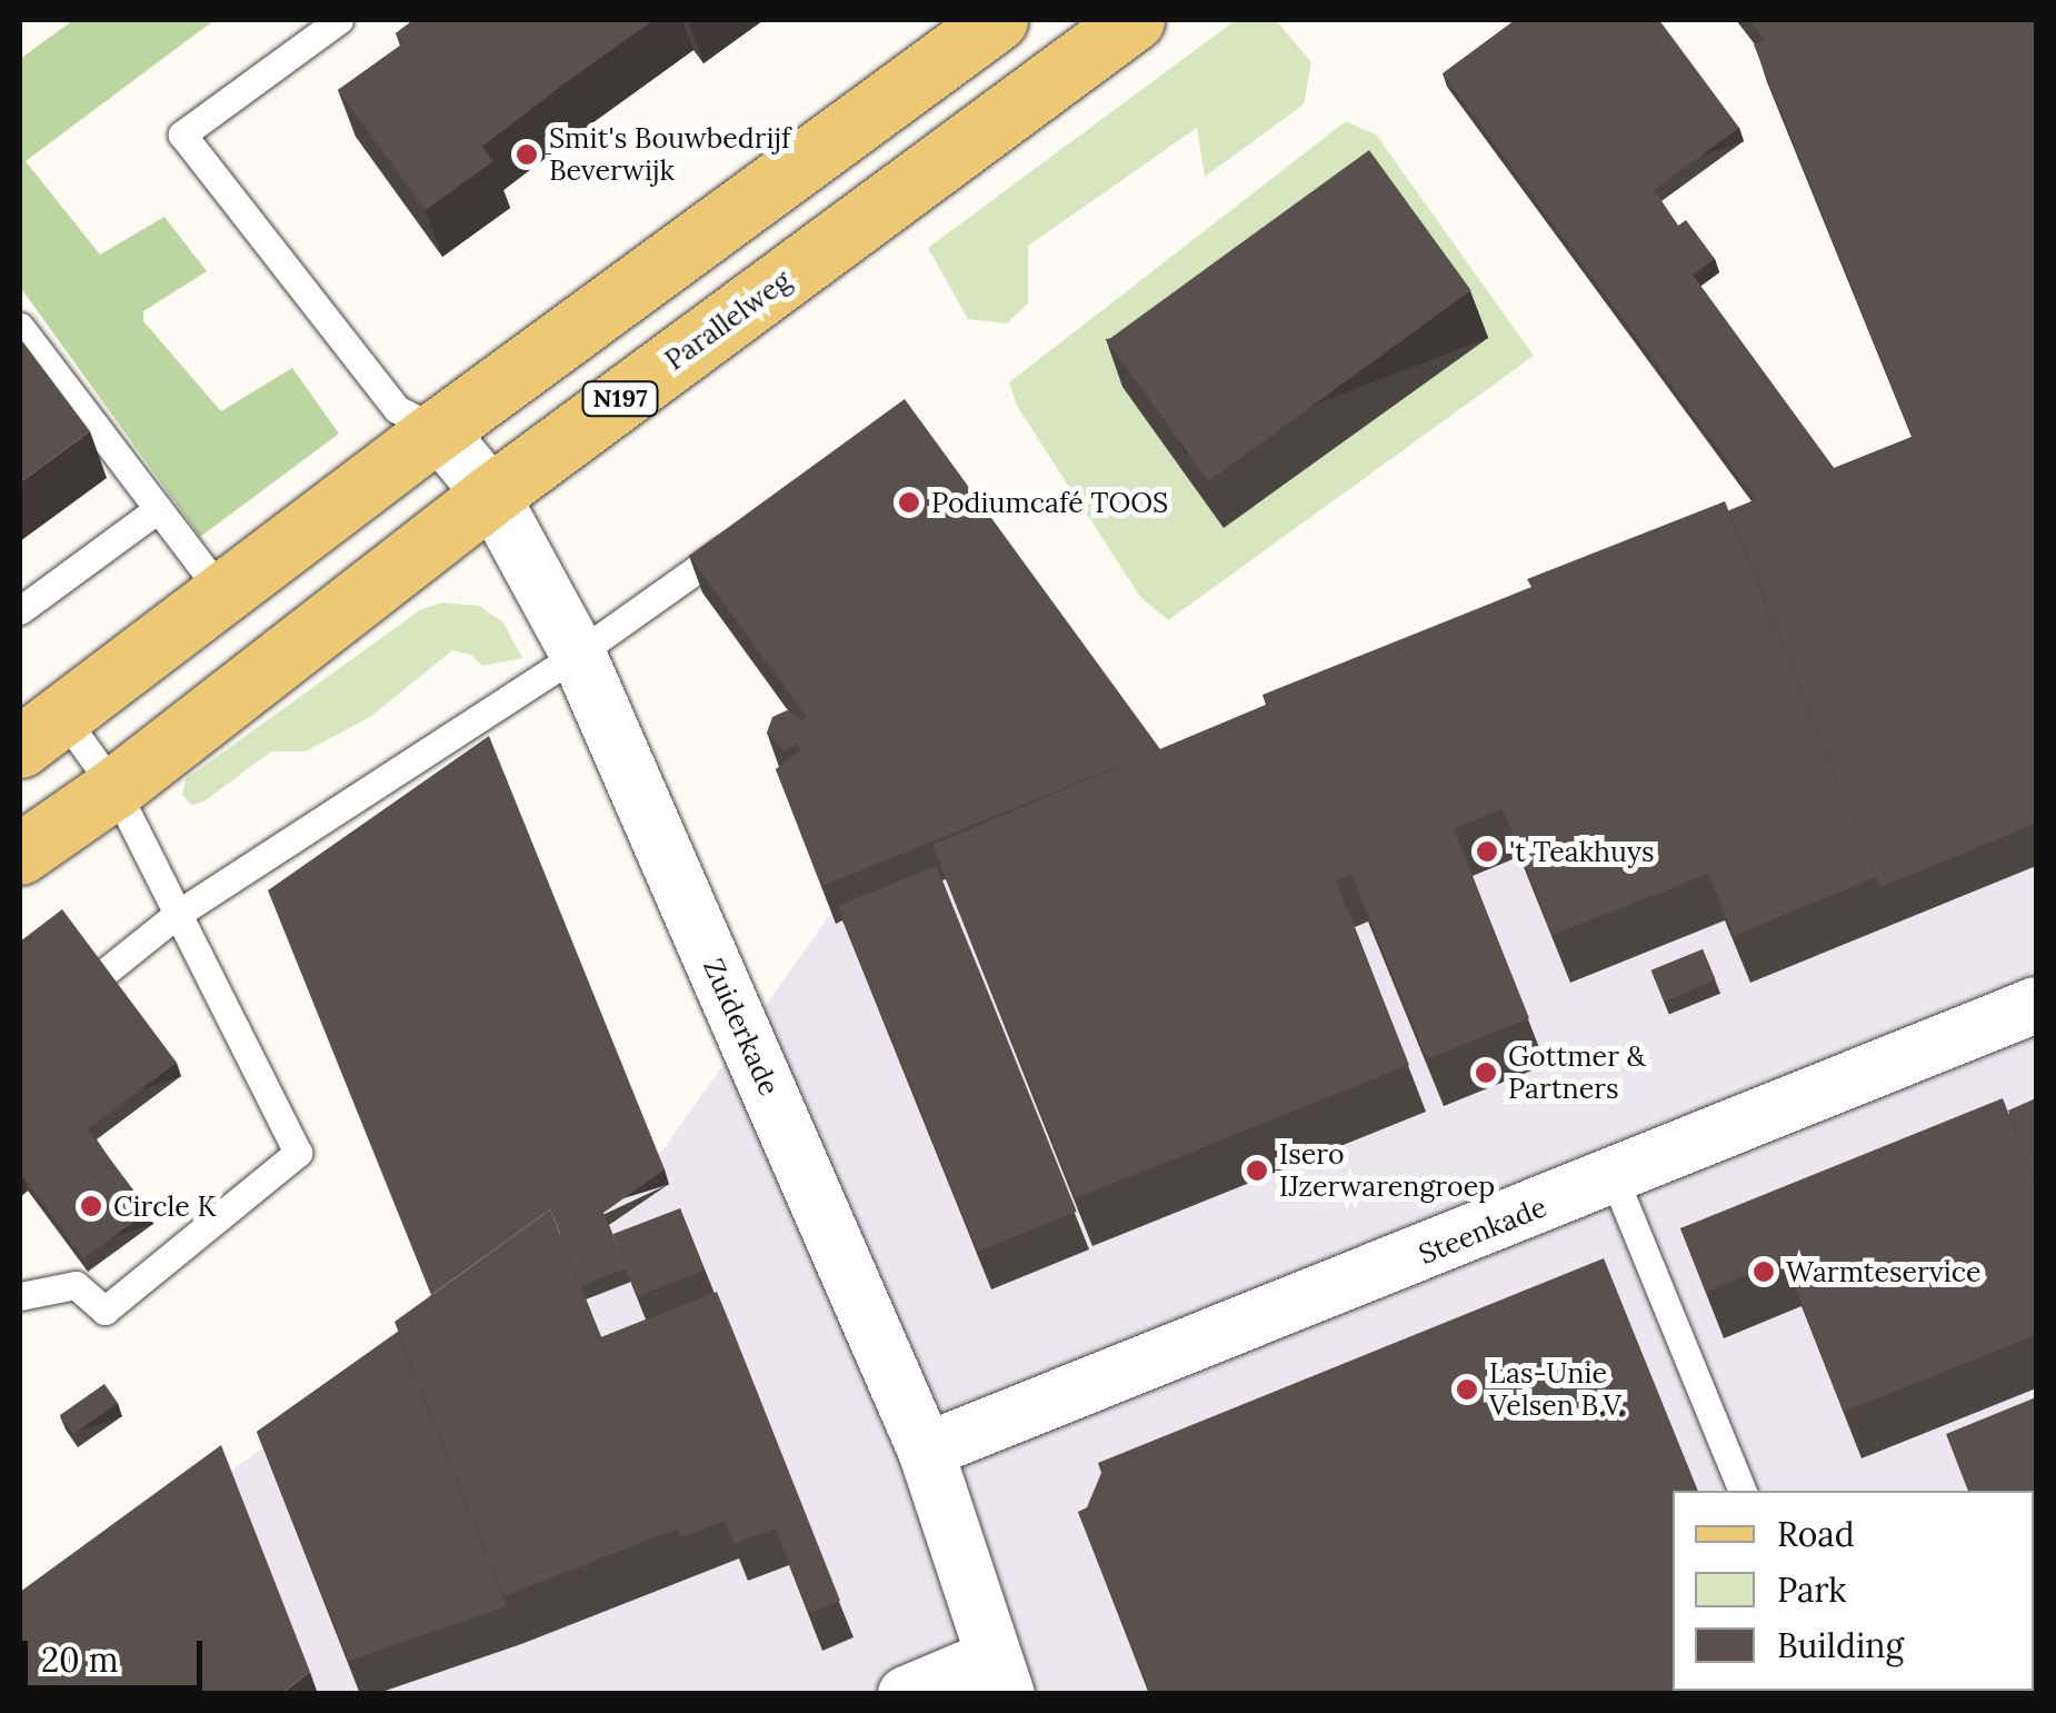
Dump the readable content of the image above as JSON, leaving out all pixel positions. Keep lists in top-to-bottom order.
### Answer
{
  "streets": {
    "main road": ["Parallelweg", "N197"],
    "street": ["Zuiderkade", "Steenkade"]
  },
  "crossings": [
    ["Parallelweg", "Zuiderkade"],
    ["Zuiderkade", "Steenkade"]
  ],
  "places": [
    "Smit's Bouwbedrijf Beverwijk",
    "Podiumcafé TOOS",
    "'t Teakhuys",
    "Gottmer & Partners",
    "Isero IJzerwarengroep",
    "Circle K",
    "Warmteservice",
    "Las-Unie Velsen B.V."
  ],
  "legend": ["Road", "Park", "Building"],
  "scale_bar": "20 m"
}
